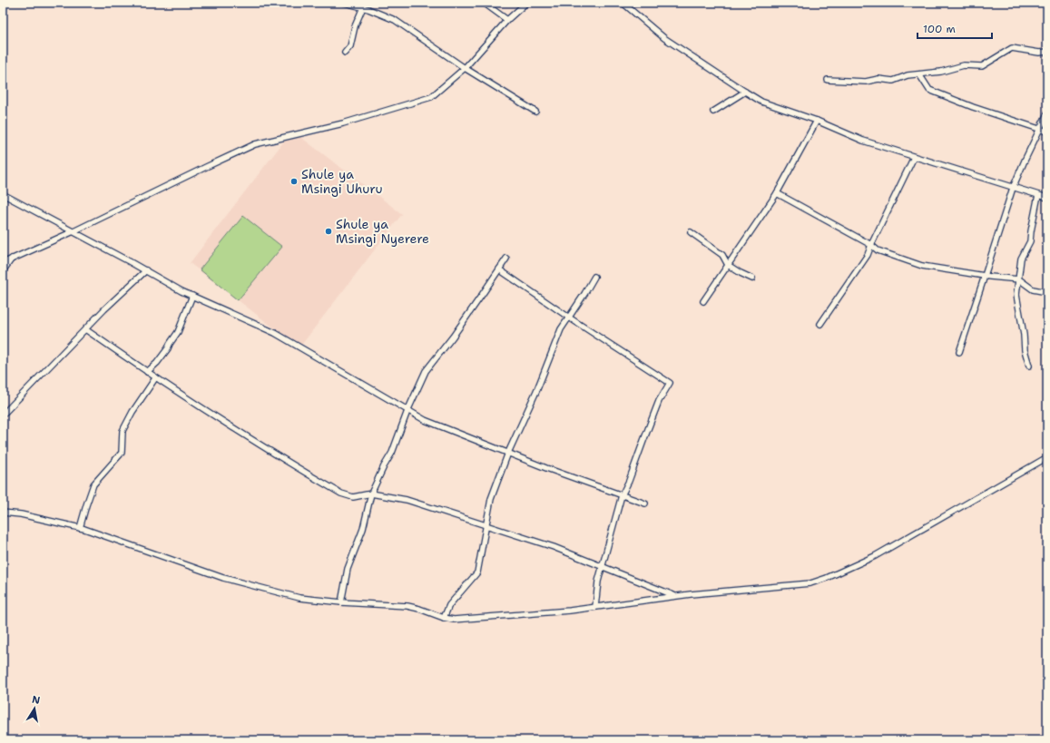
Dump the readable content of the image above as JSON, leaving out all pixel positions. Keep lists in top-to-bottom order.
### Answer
{
  "places": ["Shule ya Msingi Uhuru", "Shule ya Msingi Nyerere"],
  "scale_bar": "100 m",
  "north": "top"
}
